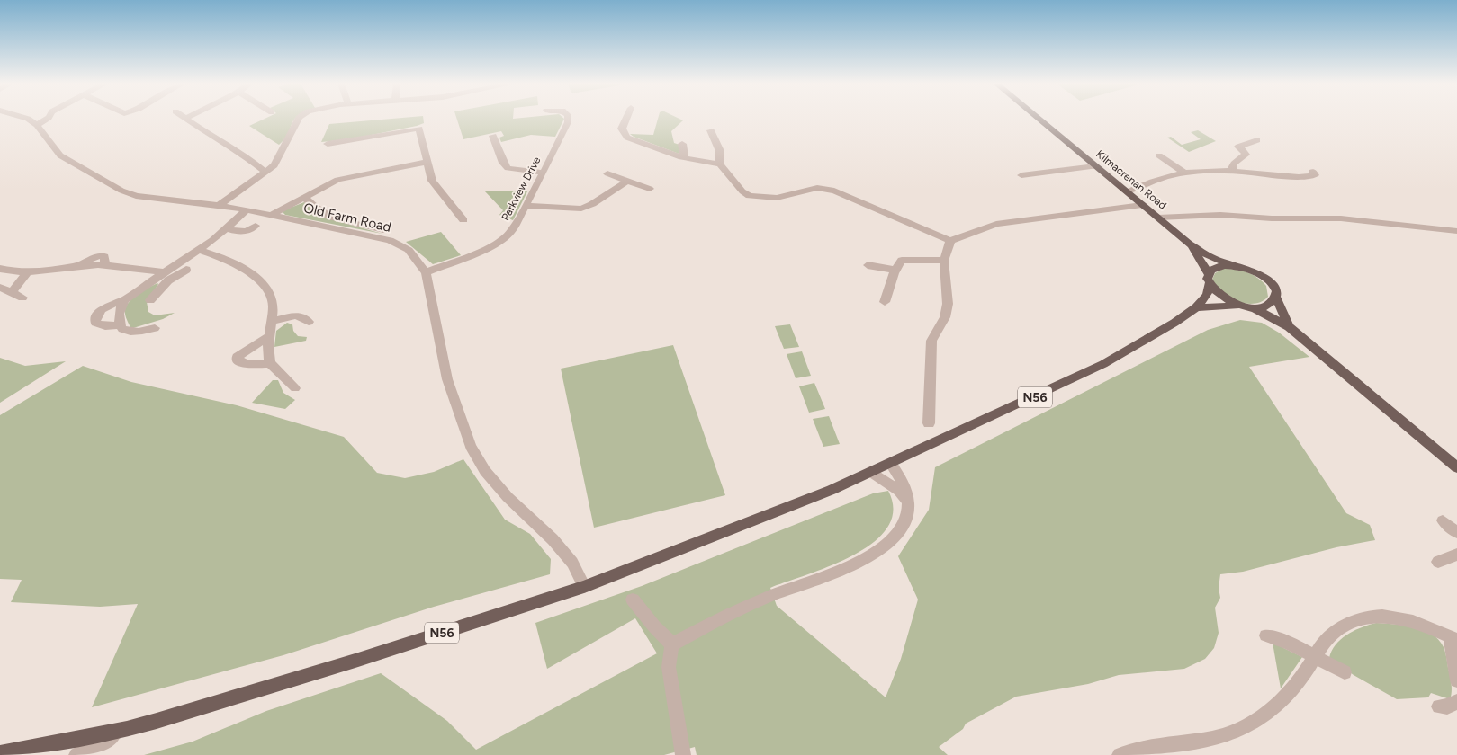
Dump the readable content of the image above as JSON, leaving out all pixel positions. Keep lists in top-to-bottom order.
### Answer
{
  "streets": {
    "main road": ["Kilmacrenan Road", "N56"],
    "street": ["Parkview Drive", "Old Farm Road"]
  },
  "crossings": [
    ["Parkview Drive", "Old Farm Road"],
    ["Old Farm Road", "N56"]
  ]
}
